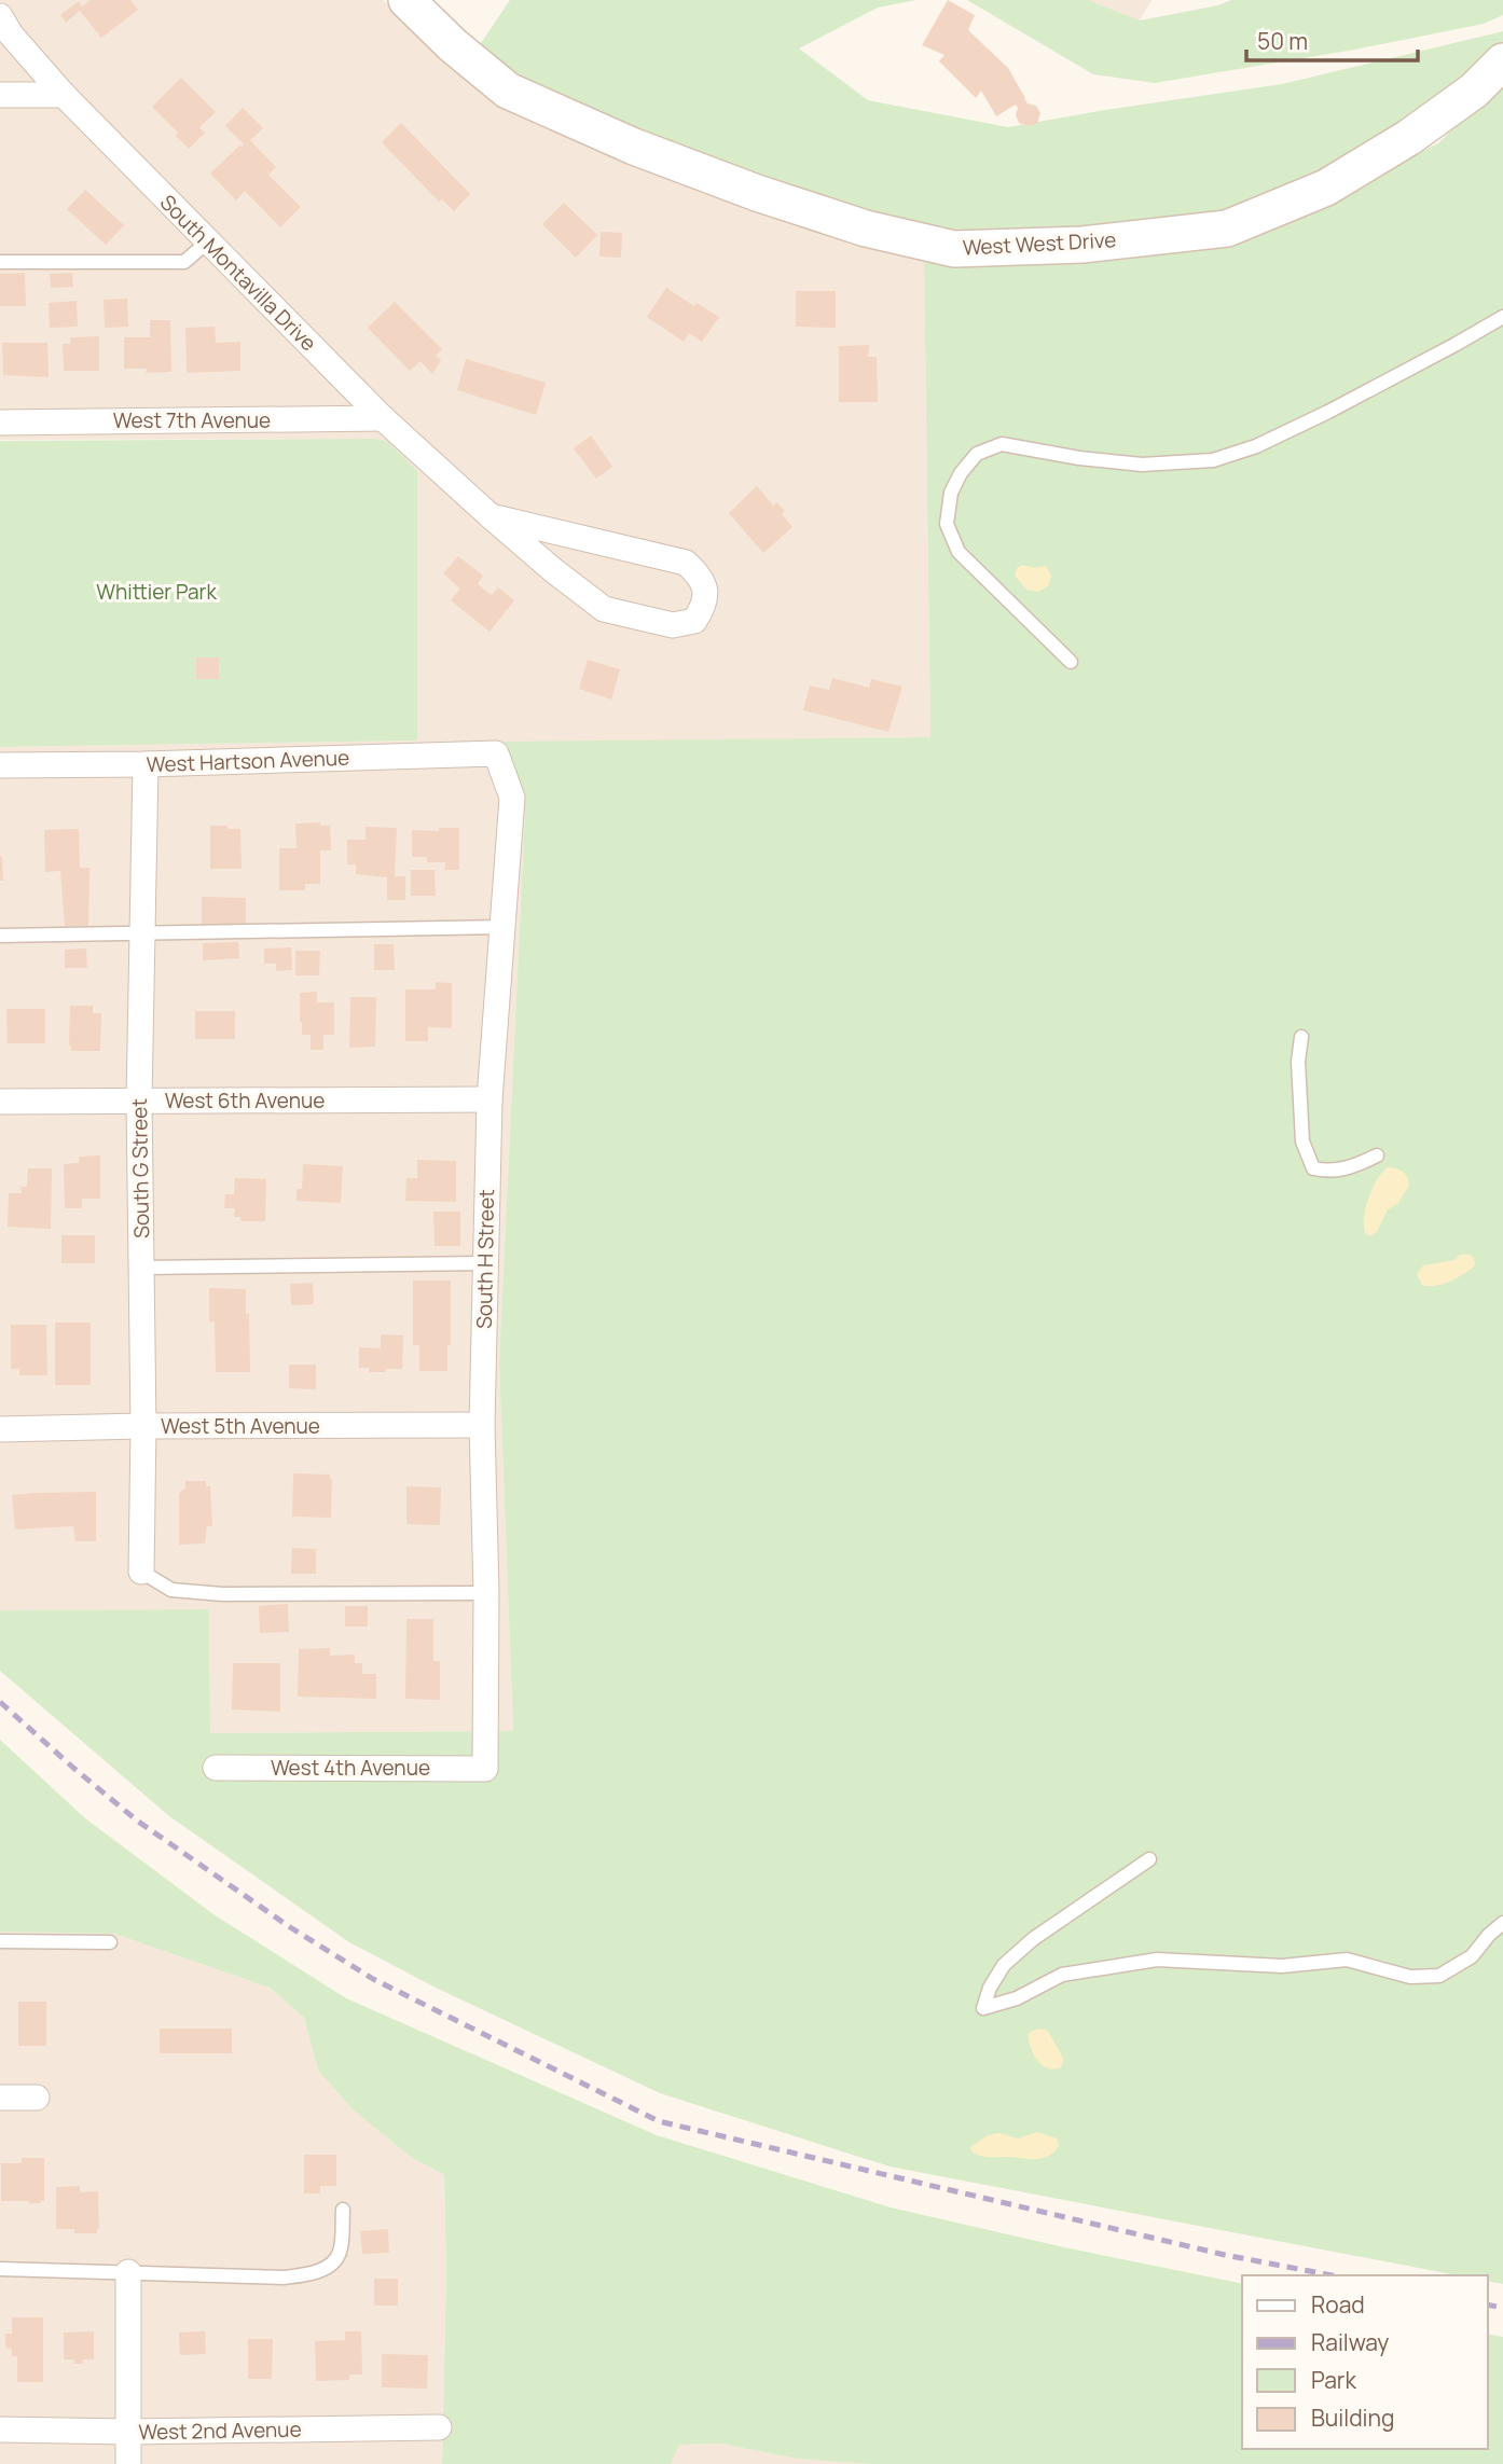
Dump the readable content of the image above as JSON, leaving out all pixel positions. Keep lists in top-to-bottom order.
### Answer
{
  "streets": {
    "street": [
      "West West Drive",
      "South Montavilla Drive",
      "West 7th Avenue",
      "West Hartson Avenue",
      "West 6th Avenue",
      "South G Street",
      "South H Street",
      "West 5th Avenue",
      "West 4th Avenue",
      "West 2nd Avenue"
    ]
  },
  "crossings": [
    ["South Montavilla Drive", "West 7th Avenue"],
    ["West Hartson Avenue", "South G Street"],
    ["West Hartson Avenue", "South H Street"],
    ["West 6th Avenue", "South G Street"],
    ["West 6th Avenue", "South H Street"],
    ["South G Street", "West 5th Avenue"],
    ["South H Street", "West 5th Avenue"],
    ["South H Street", "West 4th Avenue"]
  ],
  "parks": ["Whittier Park"],
  "legend": [
    "Road",
    "Railway",
    "Park",
    "Building"
  ],
  "scale_bar": "50 m"
}
